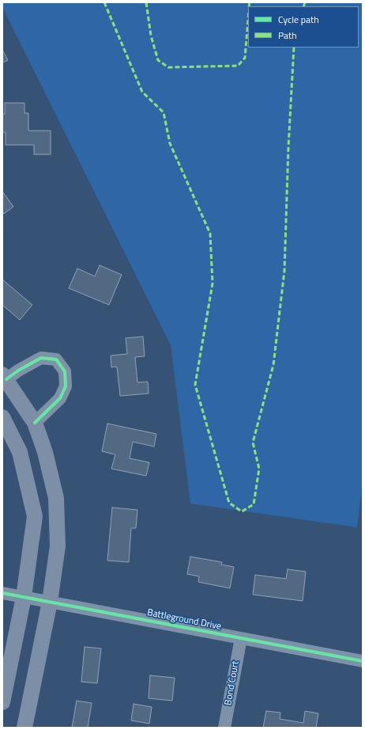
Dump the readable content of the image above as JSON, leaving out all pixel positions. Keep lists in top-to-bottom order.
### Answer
{
  "streets": {
    "street": ["Battleground Drive", "Bond Court"]
  },
  "crossings": [
    ["Battleground Drive", "Bond Court"]
  ],
  "legend": ["Cycle path", "Path"]
}
